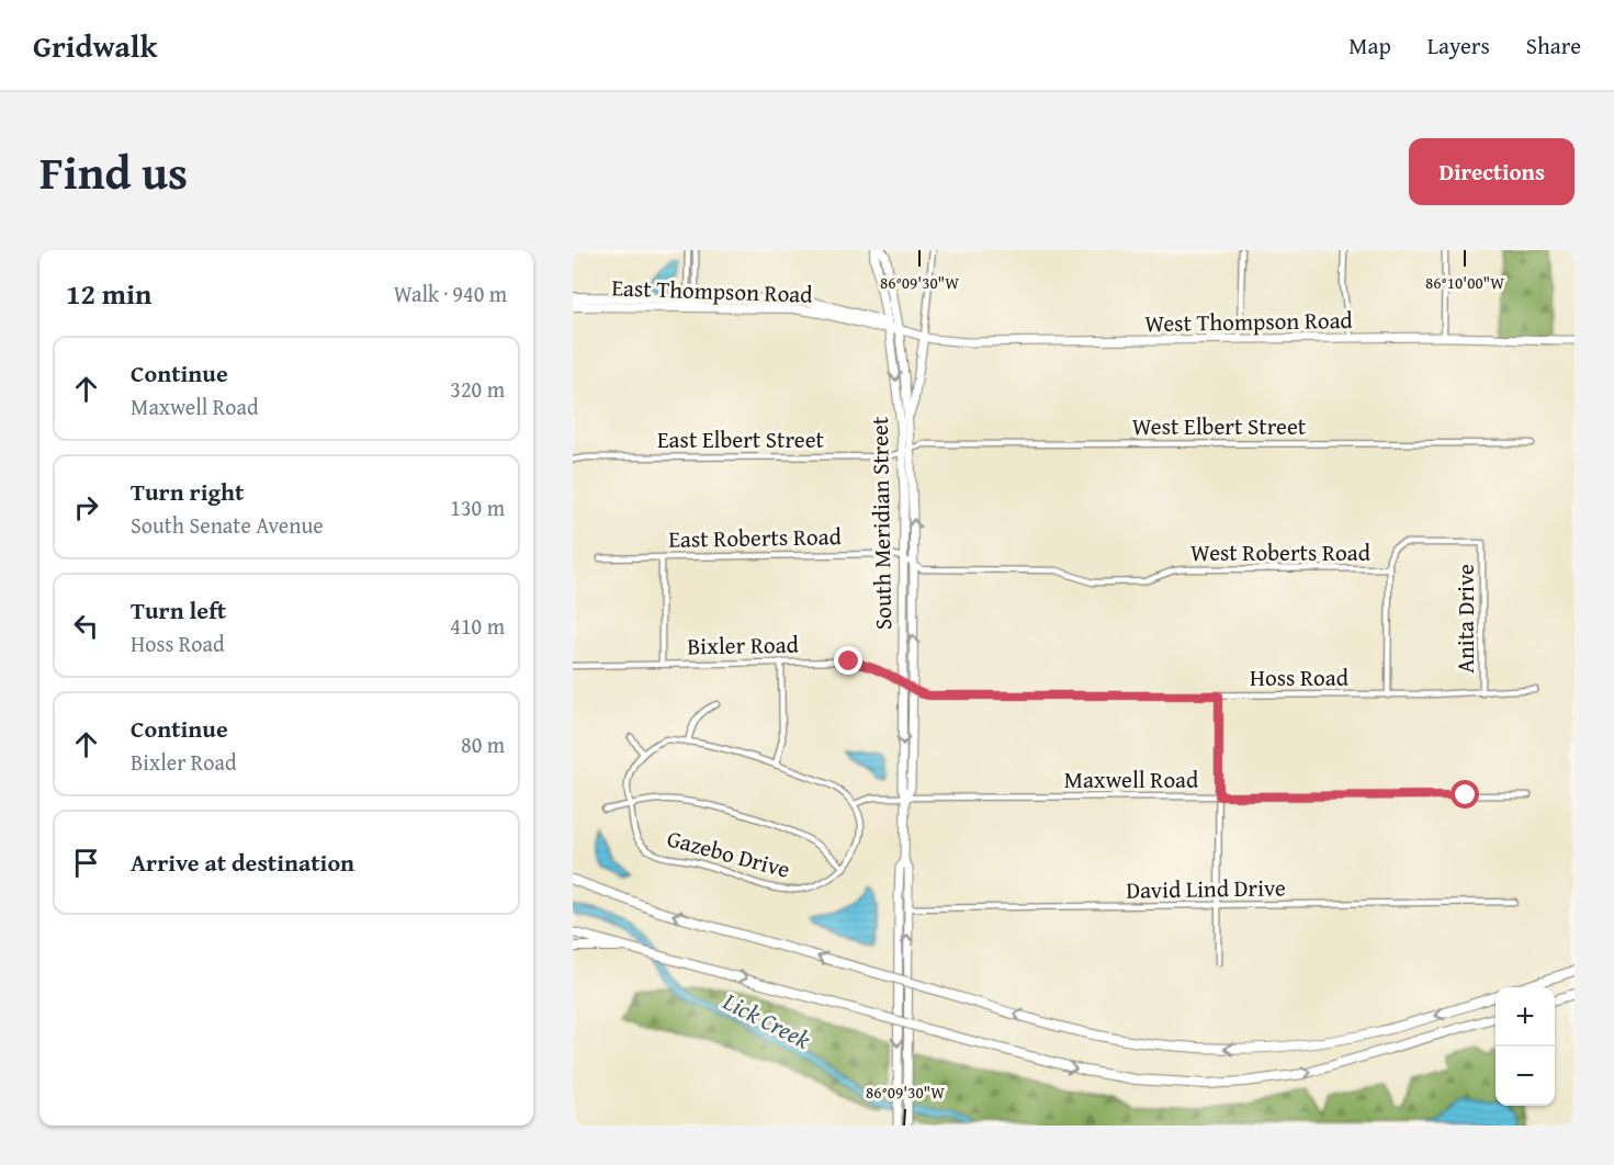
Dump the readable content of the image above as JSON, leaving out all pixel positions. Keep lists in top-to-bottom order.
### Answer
{
  "streets": {
    "main road": ["East Thompson Road", "West Thompson Road", "South Meridian Street"],
    "street": [
      "West Elbert Street",
      "East Elbert Street",
      "East Roberts Road",
      "West Roberts Road",
      "Anita Drive",
      "Bixler Road",
      "Hoss Road",
      "Maxwell Road",
      "Gazebo Drive",
      "David Lind Drive"
    ]
  },
  "crossings": [
    ["East Thompson Road", "West Thompson Road"],
    ["East Thompson Road", "South Meridian Street"],
    ["West Thompson Road", "South Meridian Street"],
    ["West Elbert Street", "East Elbert Street"],
    ["West Elbert Street", "South Meridian Street"],
    ["East Elbert Street", "South Meridian Street"],
    ["South Meridian Street", "East Roberts Road"],
    ["South Meridian Street", "West Roberts Road"],
    ["South Meridian Street", "Bixler Road"],
    ["South Meridian Street", "Hoss Road"],
    ["South Meridian Street", "Maxwell Road"],
    ["South Meridian Street", "David Lind Drive"],
    ["East Roberts Road", "West Roberts Road"],
    ["West Roberts Road", "Anita Drive"],
    ["Anita Drive", "Hoss Road"],
    ["Bixler Road", "Hoss Road"]
  ],
  "water": ["Lick Creek"],
  "page": {
    "header": "Gridwalk",
    "nav": ["Map", "Layers", "Share"],
    "title": "Find us",
    "buttons": "Directions",
    "heading": ["12 min", "Walk · 940 m"],
    "list": [
      ["Continue", "Maxwell Road", "320 m"],
      ["Turn right", "South Senate Avenue", "130 m"],
      ["Turn left", "Hoss Road", "410 m"],
      ["Continue", "Bixler Road", "80 m"],
      "Arrive at destination"
    ],
    "map_buttons": ["+", "−"]
  },
  "coordinates": ["86°09'30\"W", "86°10'00\"W"]
}
